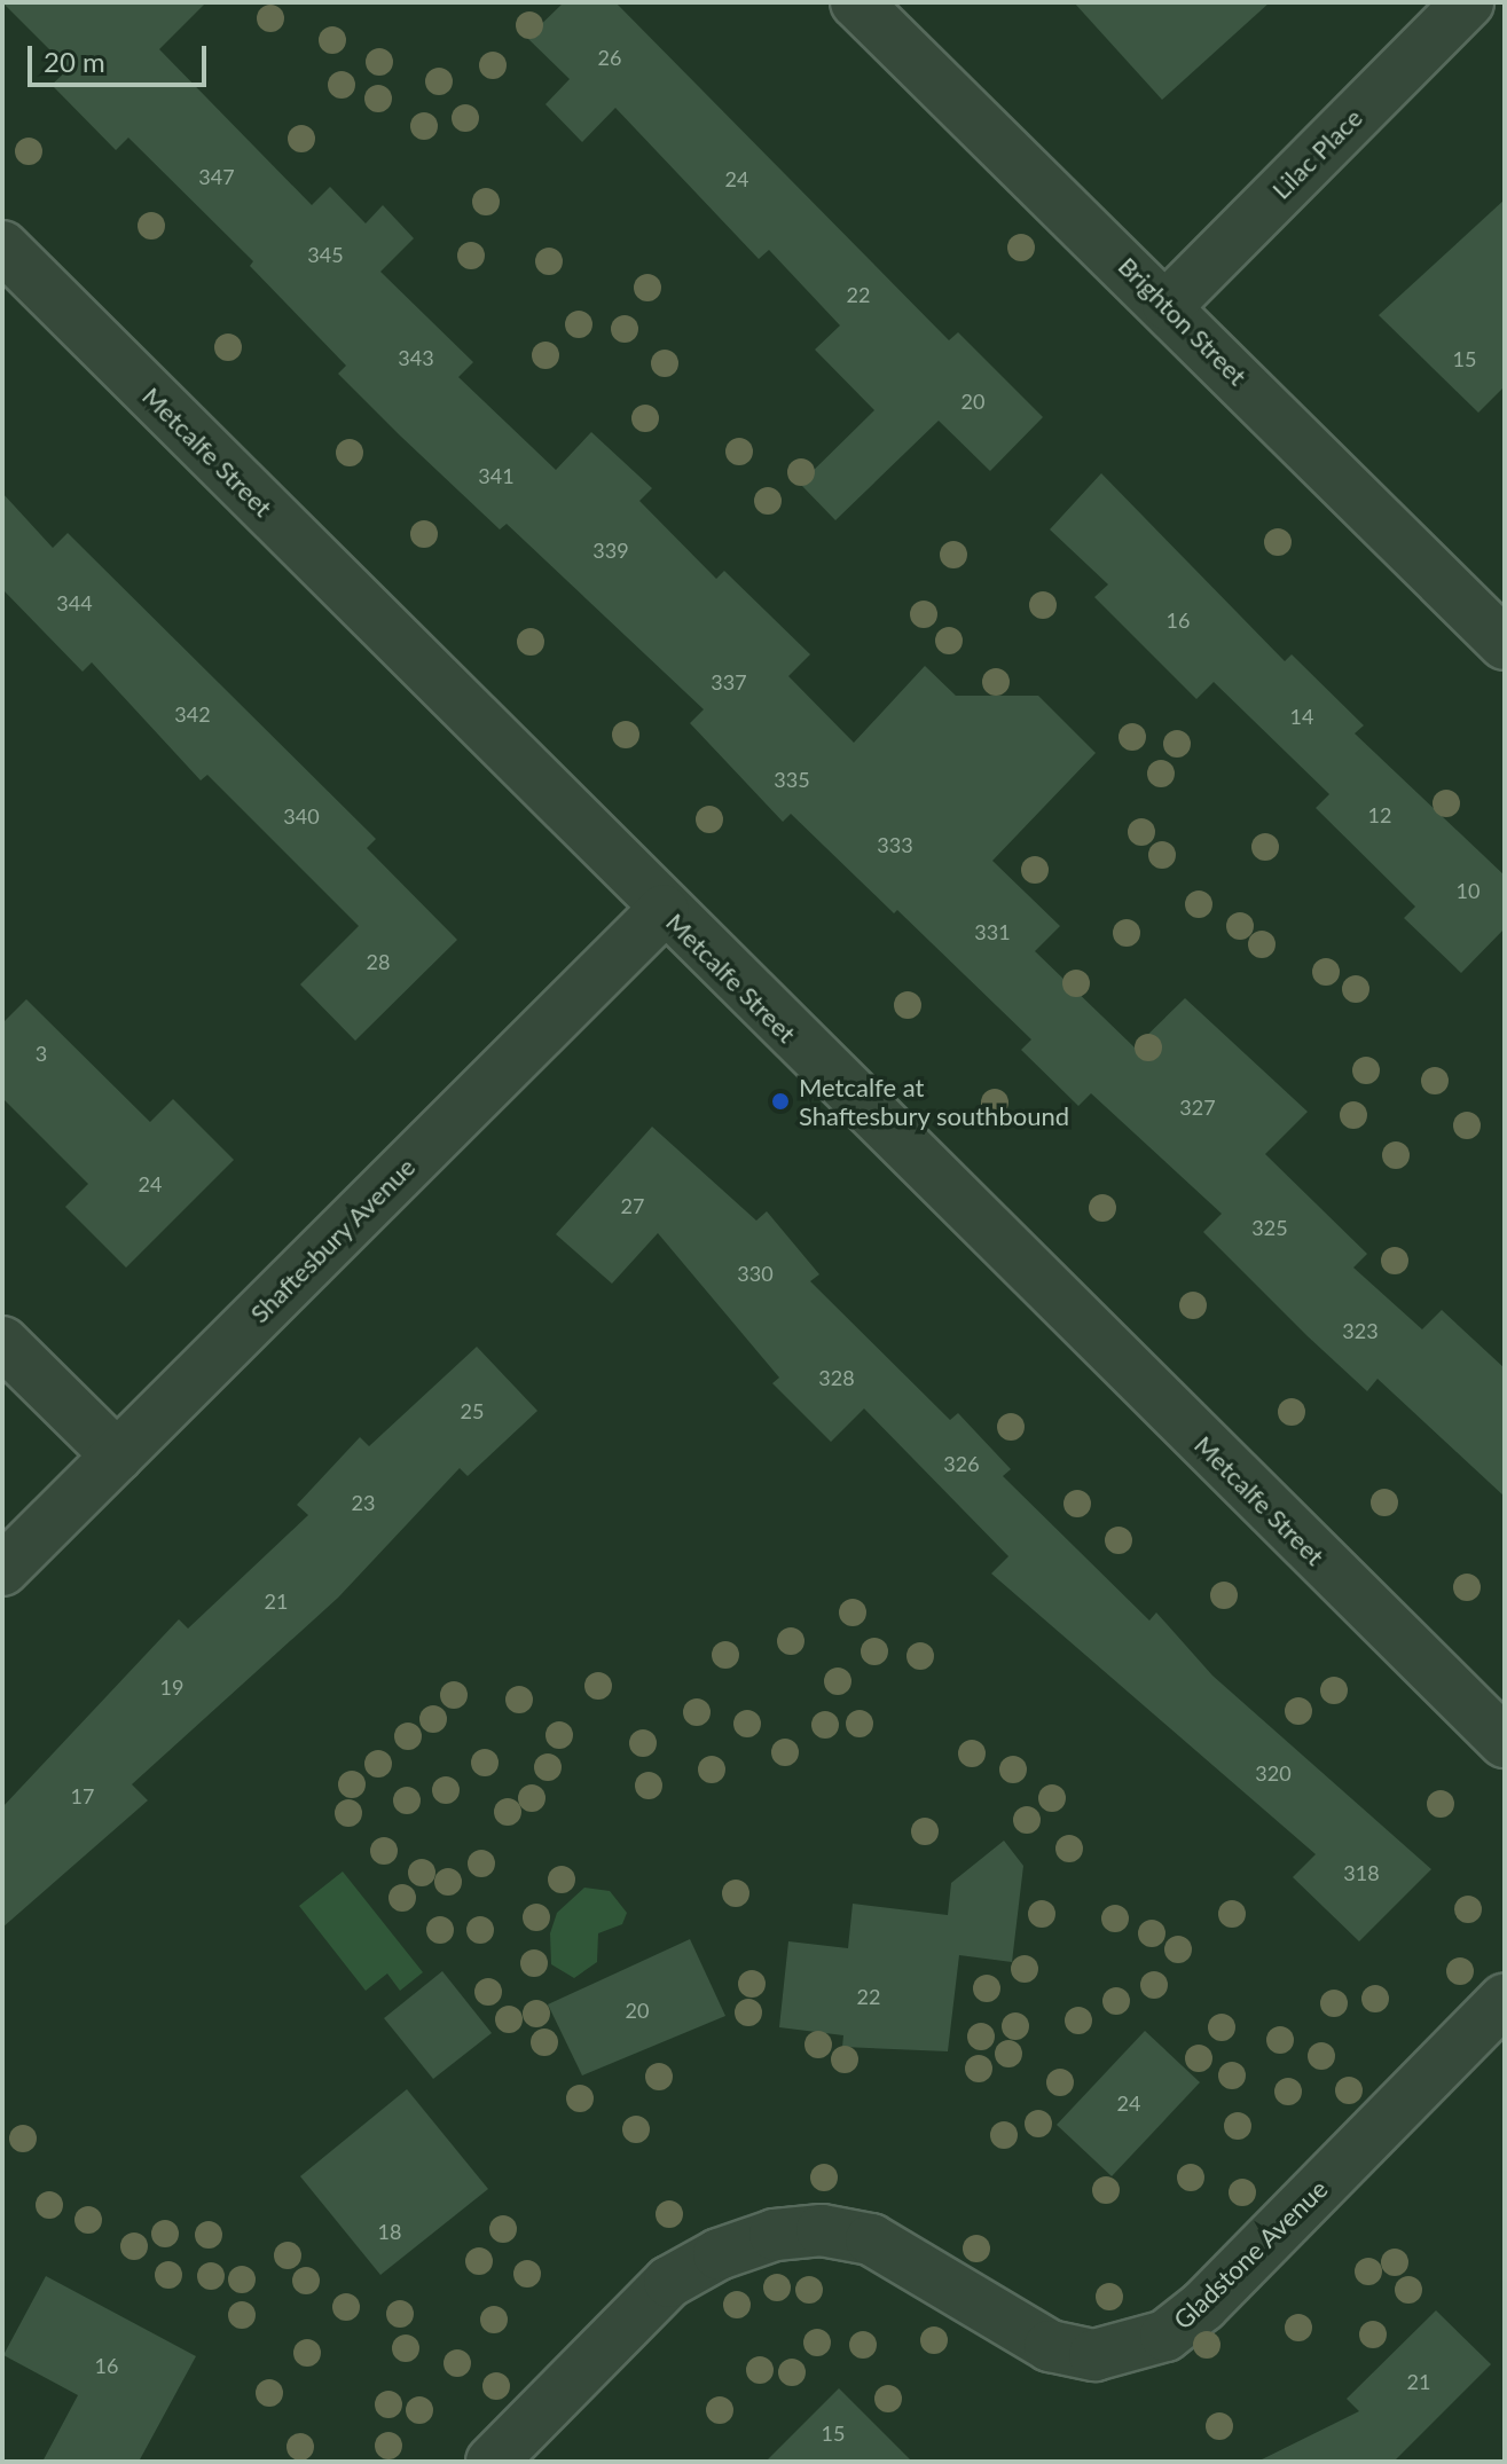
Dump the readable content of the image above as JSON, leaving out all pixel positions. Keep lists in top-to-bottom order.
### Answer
{
  "streets": {
    "street": [
      "Lilac Place",
      "Brighton Street",
      "Metcalfe Street",
      "Shaftesbury Avenue",
      "Gladstone Avenue"
    ]
  },
  "crossings": [
    ["Lilac Place", "Brighton Street"],
    ["Metcalfe Street", "Shaftesbury Avenue"]
  ],
  "places": ["Metcalfe at Shaftesbury southbound"],
  "house_numbers": [
    "26",
    "347",
    "24",
    "345",
    "22",
    "343",
    "15",
    "20",
    "341",
    "339",
    "344",
    "16",
    "337",
    "342",
    "14",
    "335",
    "12",
    "340",
    "333",
    "10",
    "331",
    "28",
    "3",
    "327",
    "24",
    "27",
    "325",
    "330",
    "323",
    "328",
    "25",
    "326",
    "23",
    "21",
    "19",
    "320",
    "17",
    "318",
    "22",
    "20",
    "24",
    "18",
    "16",
    "21",
    "15"
  ],
  "scale_bar": "20 m"
}
